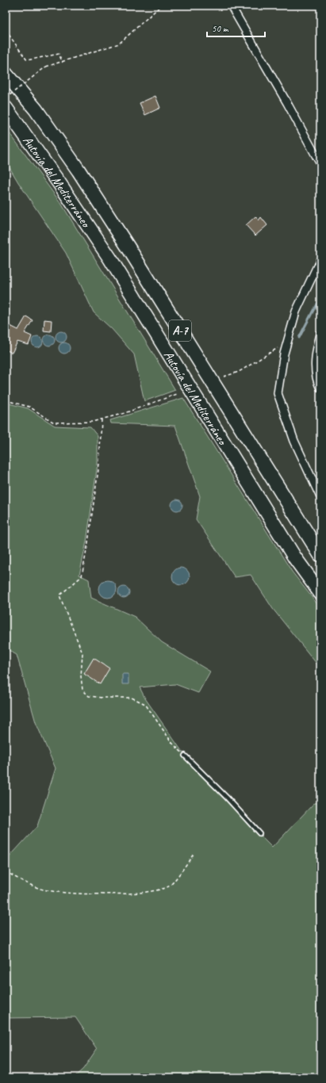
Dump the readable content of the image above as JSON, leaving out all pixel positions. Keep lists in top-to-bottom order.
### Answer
{
  "streets": {
    "highway": ["Autovía del Mediterráneo", "A-7"]
  },
  "scale_bar": "50 m"
}
